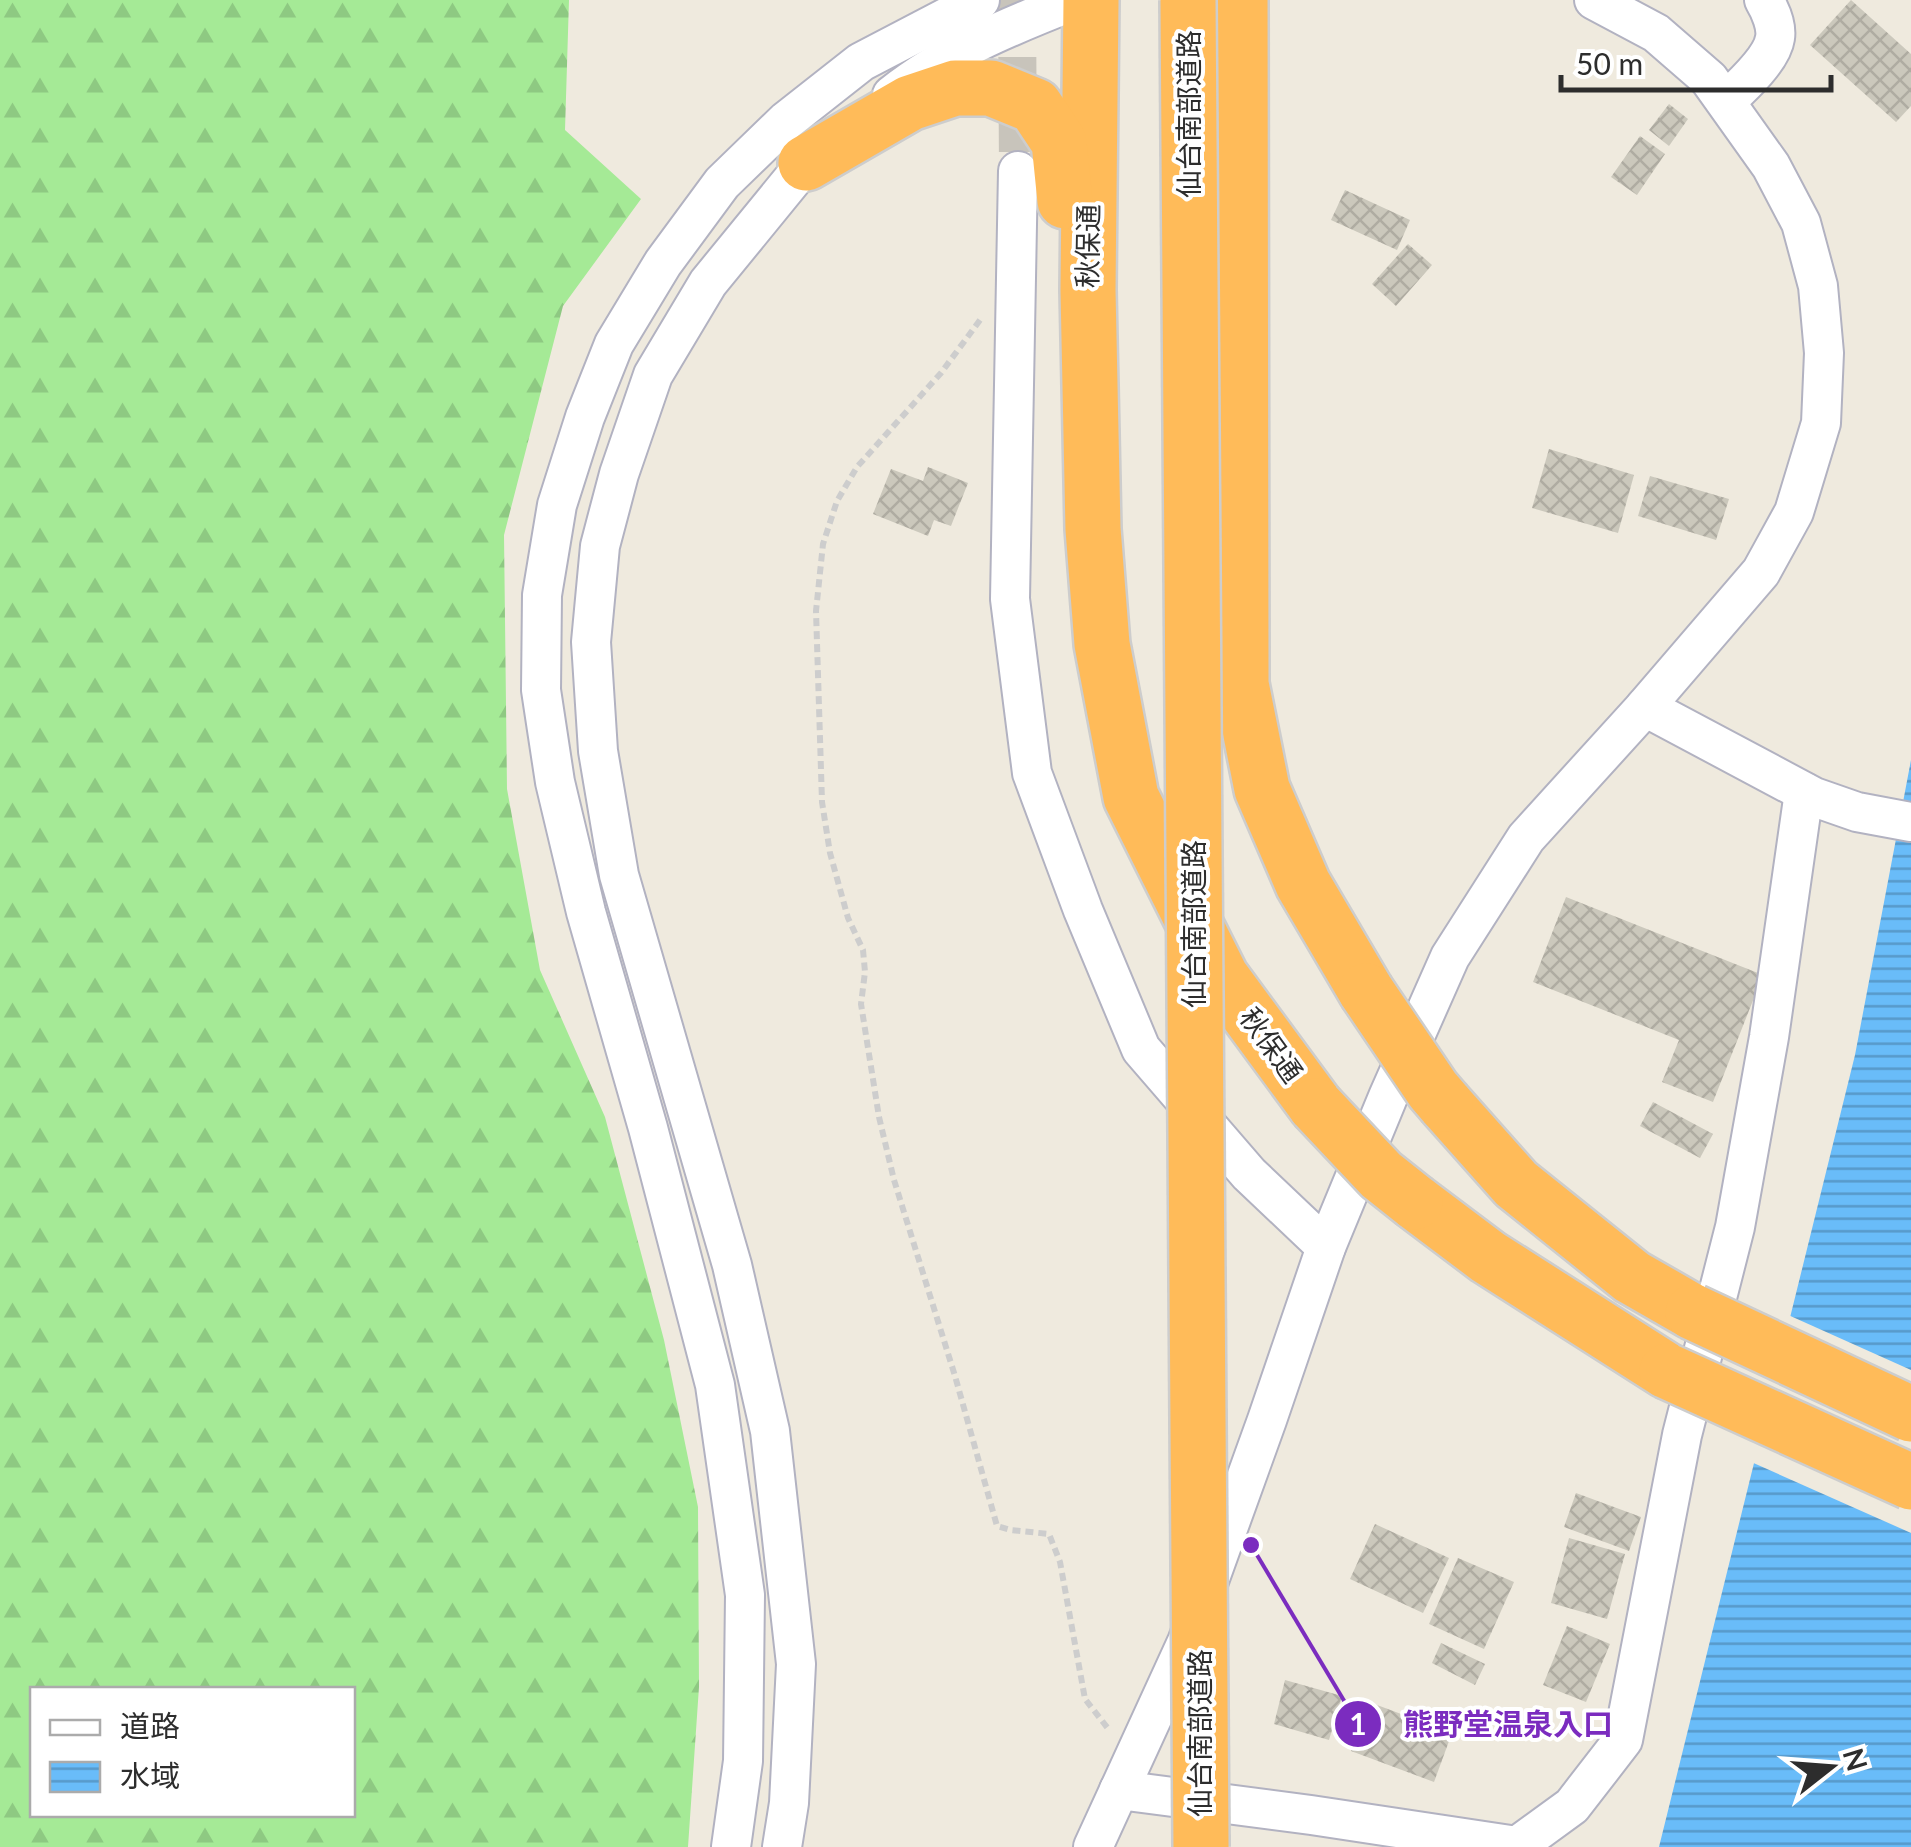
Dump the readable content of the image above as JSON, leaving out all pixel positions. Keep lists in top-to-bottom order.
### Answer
{
  "streets": {
    "highway": ["仙台南部道路", "秋保通"]
  },
  "places": ["熊野堂温泉入口"],
  "legend": ["道路", "水域"],
  "scale_bar": "50 m",
  "north": "right"
}
